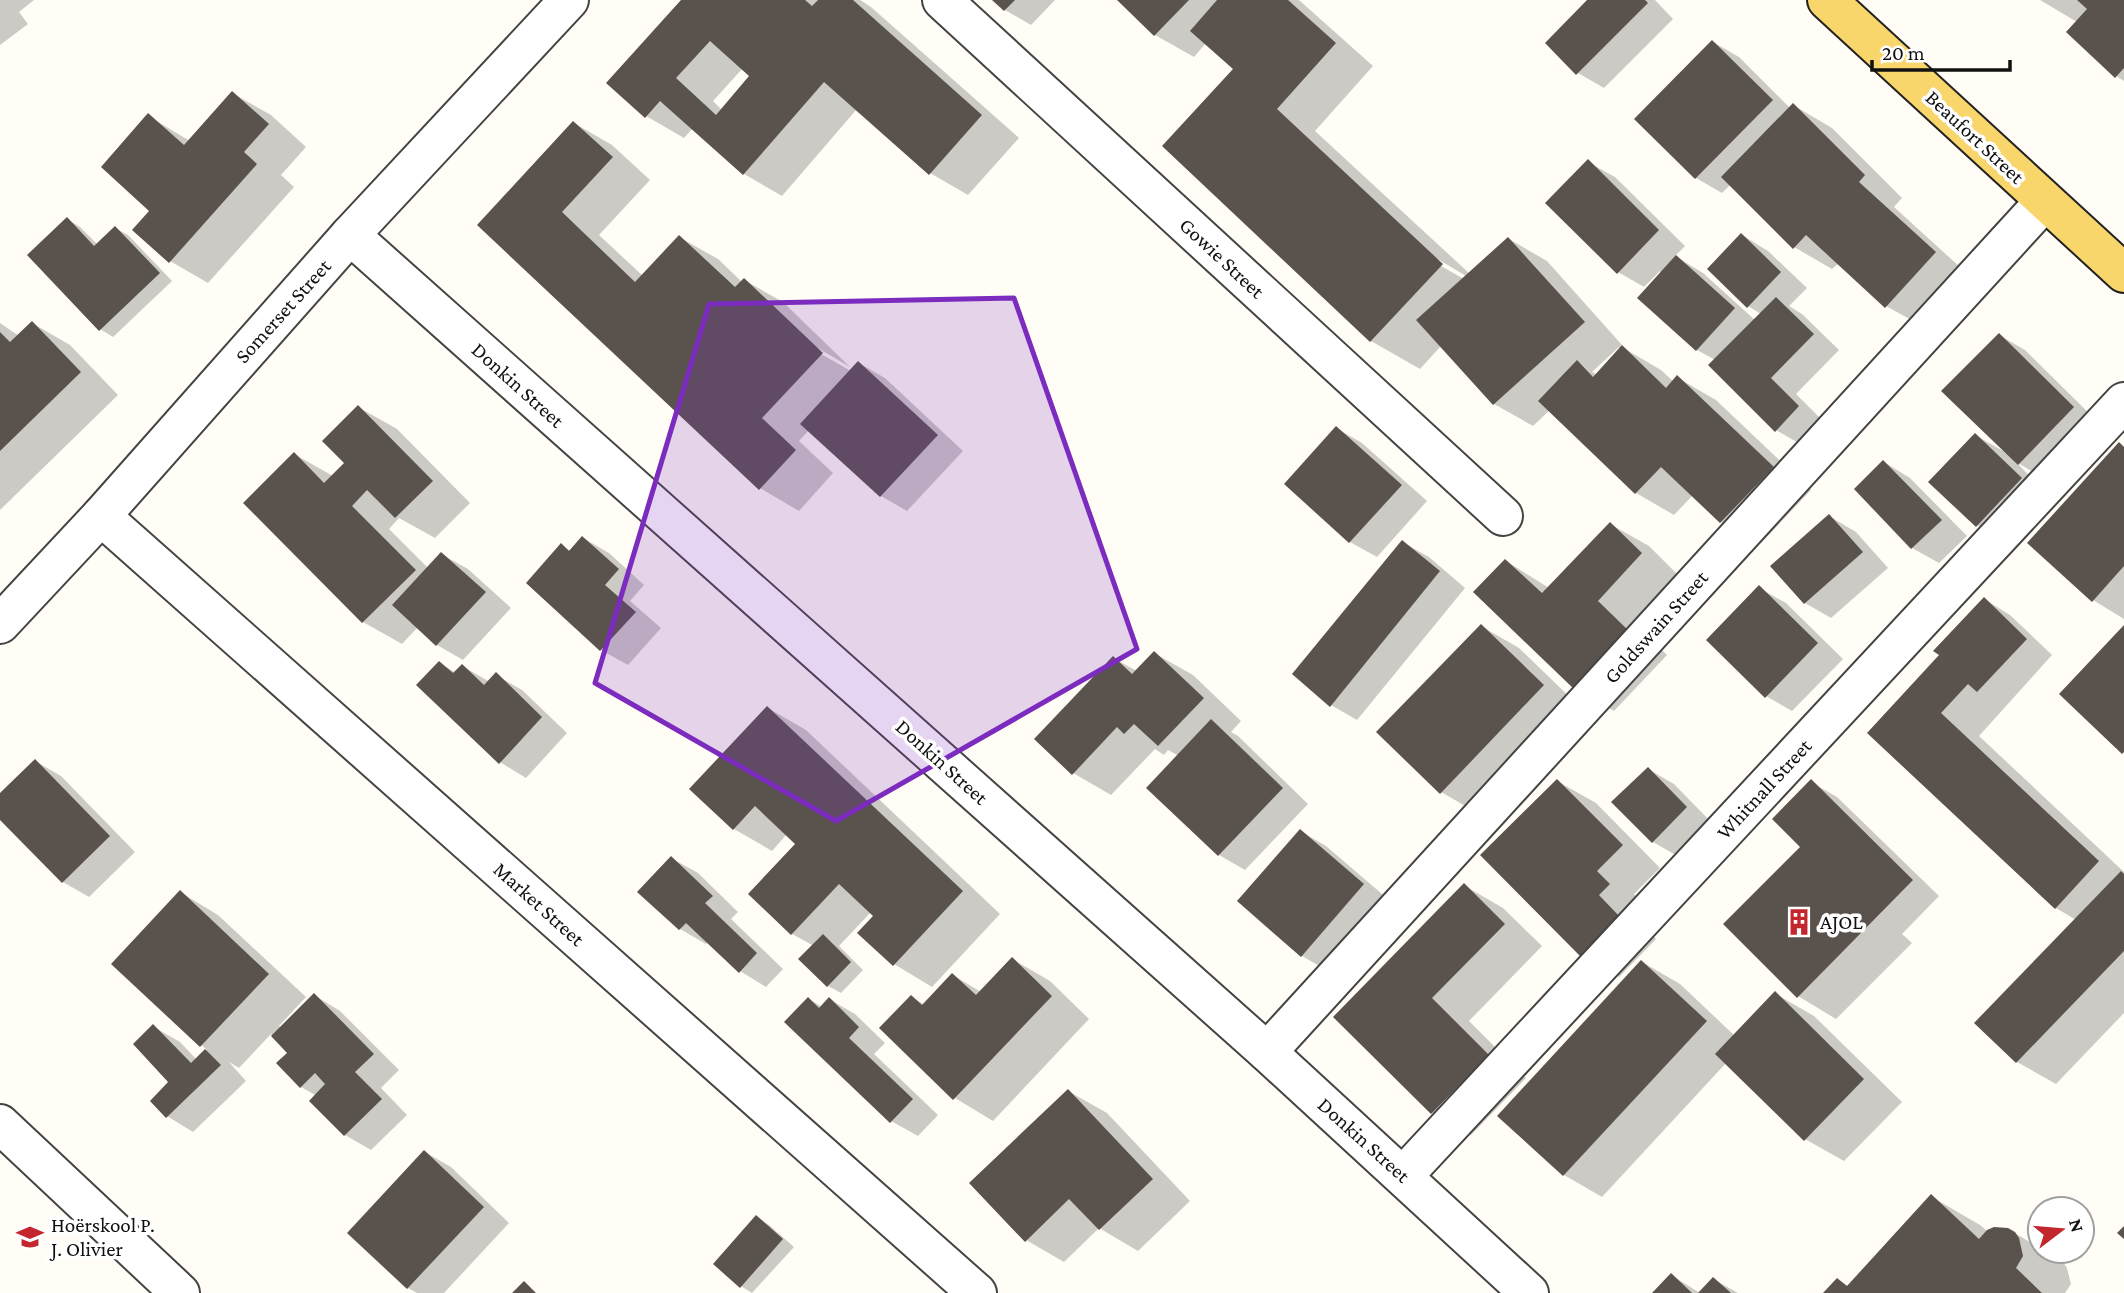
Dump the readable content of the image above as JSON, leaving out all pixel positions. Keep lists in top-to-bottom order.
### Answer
{
  "streets": {
    "main road": ["Beaufort Street"],
    "street": [
      "Gowie Street",
      "Somerset Street",
      "Donkin Street",
      "Goldswain Street",
      "Whitnall Street",
      "Market Street"
    ]
  },
  "crossings": [
    ["Beaufort Street", "Goldswain Street"],
    ["Somerset Street", "Donkin Street"],
    ["Somerset Street", "Market Street"],
    ["Donkin Street", "Goldswain Street"],
    ["Donkin Street", "Whitnall Street"]
  ],
  "places": {
    "building": ["AJOL"],
    "school or university": ["Hoërskool P. J. Olivier"]
  },
  "scale_bar": "20 m",
  "north": "right"
}
